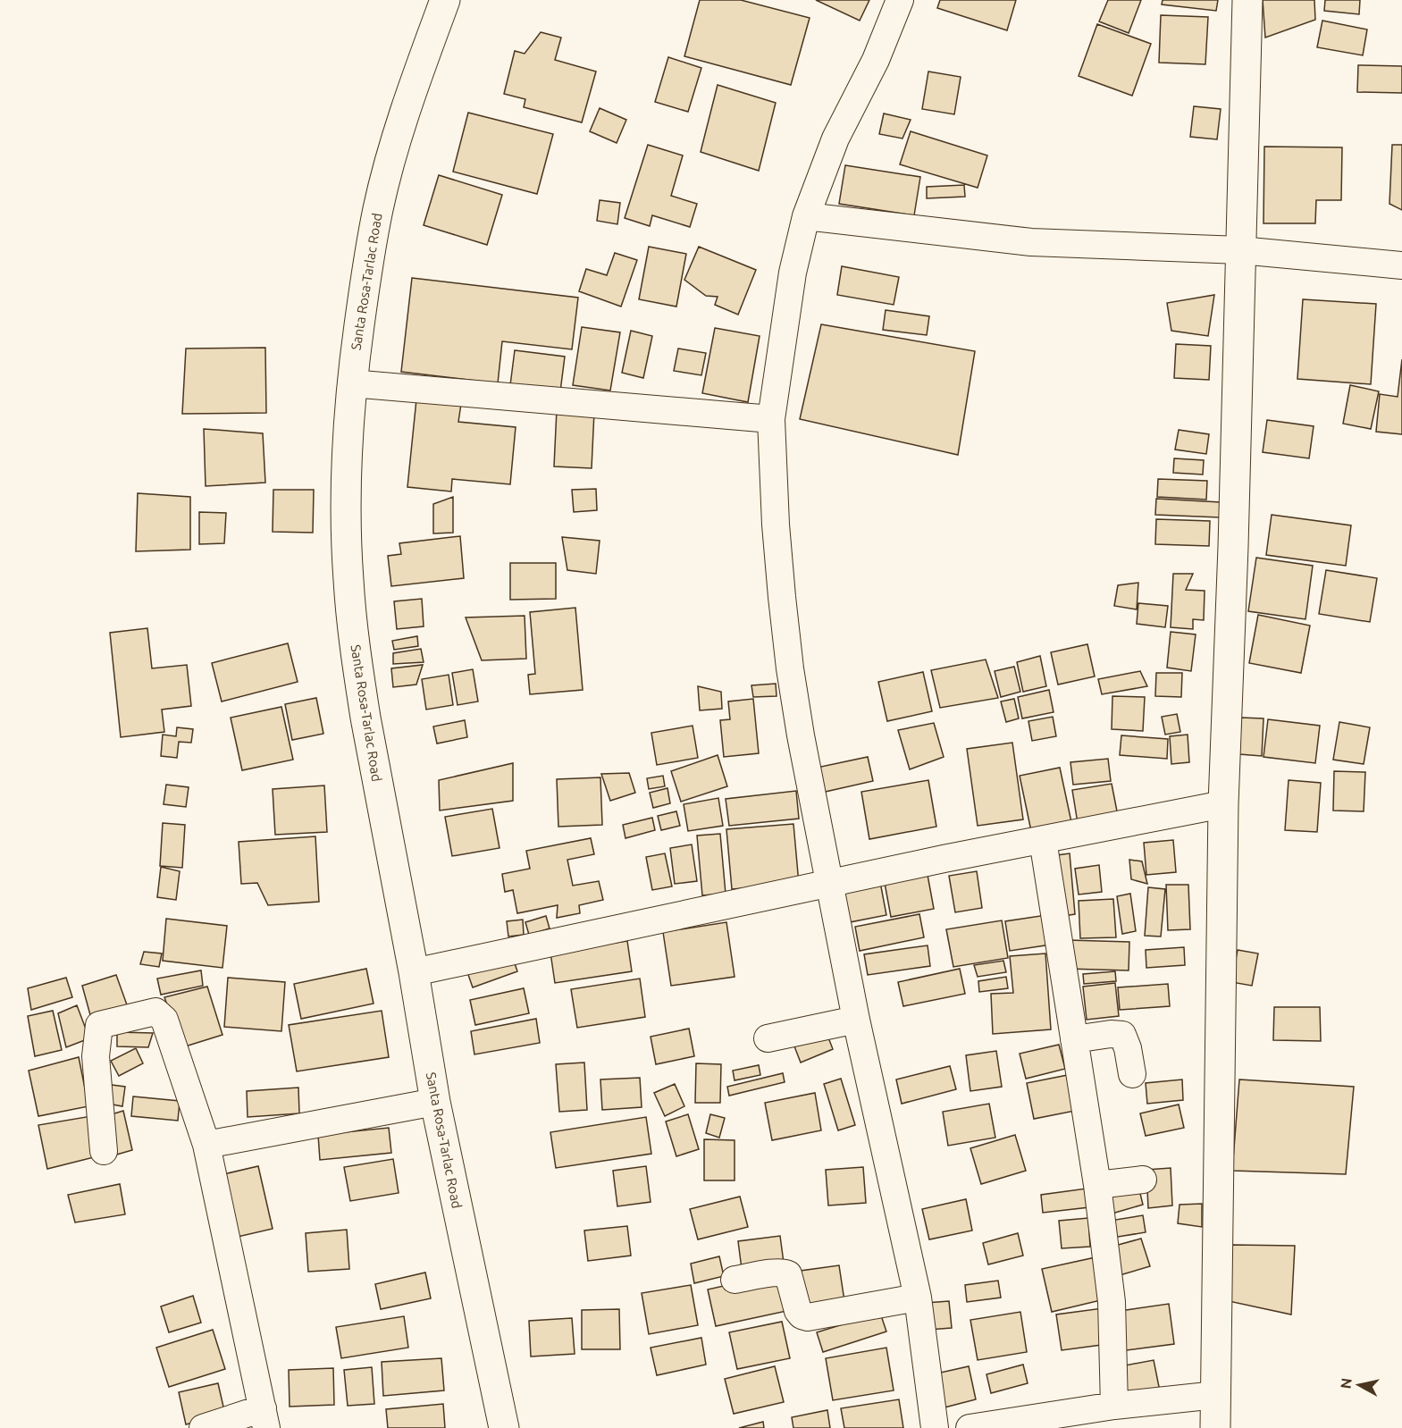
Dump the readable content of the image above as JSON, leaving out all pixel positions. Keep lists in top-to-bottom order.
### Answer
{
  "streets": {
    "main road": ["Santa Rosa-Tarlac Road"]
  },
  "north": "left"
}
